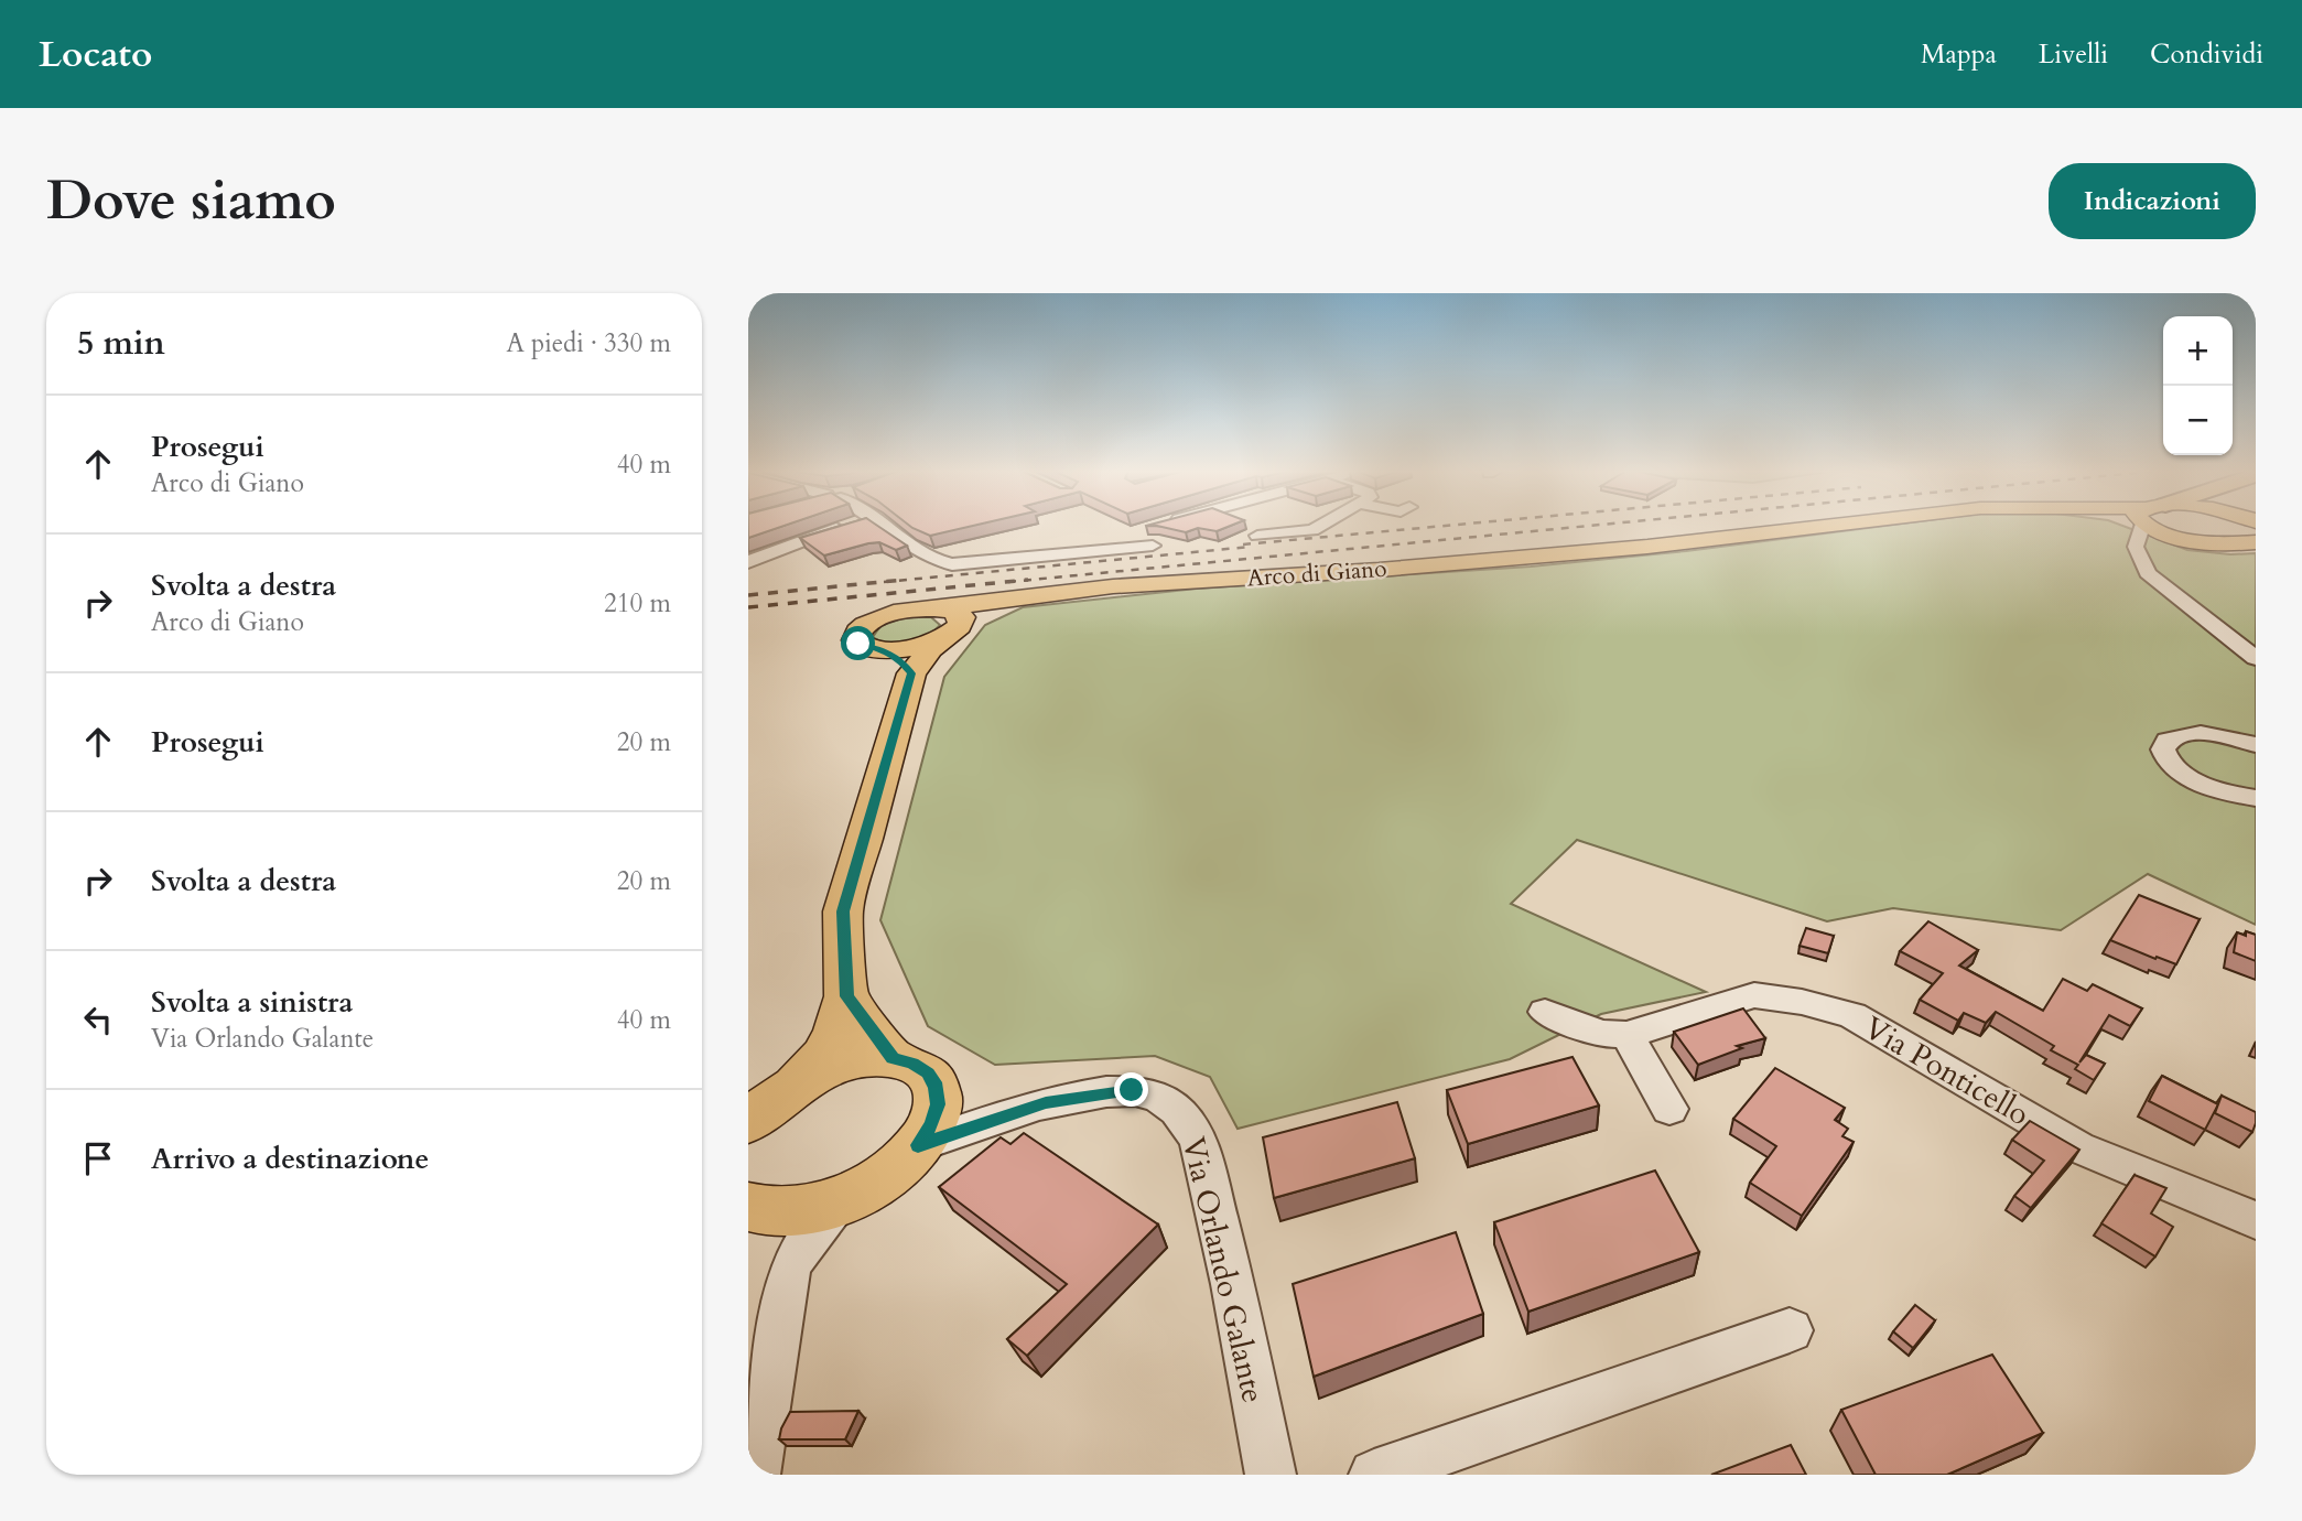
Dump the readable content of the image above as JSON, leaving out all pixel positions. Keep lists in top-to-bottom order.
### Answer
{
  "streets": {
    "main road": ["Arco di Giano"],
    "street": ["Via Ponticello", "Via Orlando Galante"]
  },
  "page": {
    "header": "Locato",
    "nav": ["Mappa", "Livelli", "Condividi"],
    "buttons": "Indicazioni",
    "title": "Dove siamo",
    "heading": ["5 min", "A piedi · 330 m"],
    "map_buttons": ["+", "−"],
    "list": [
      ["Prosegui", "Arco di Giano", "40 m"],
      ["Svolta a destra", "Arco di Giano", "210 m"],
      ["Prosegui", "20 m"],
      ["Svolta a destra", "20 m"],
      ["Svolta a sinistra", "Via Orlando Galante", "40 m"],
      "Arrivo a destinazione"
    ]
  }
}
